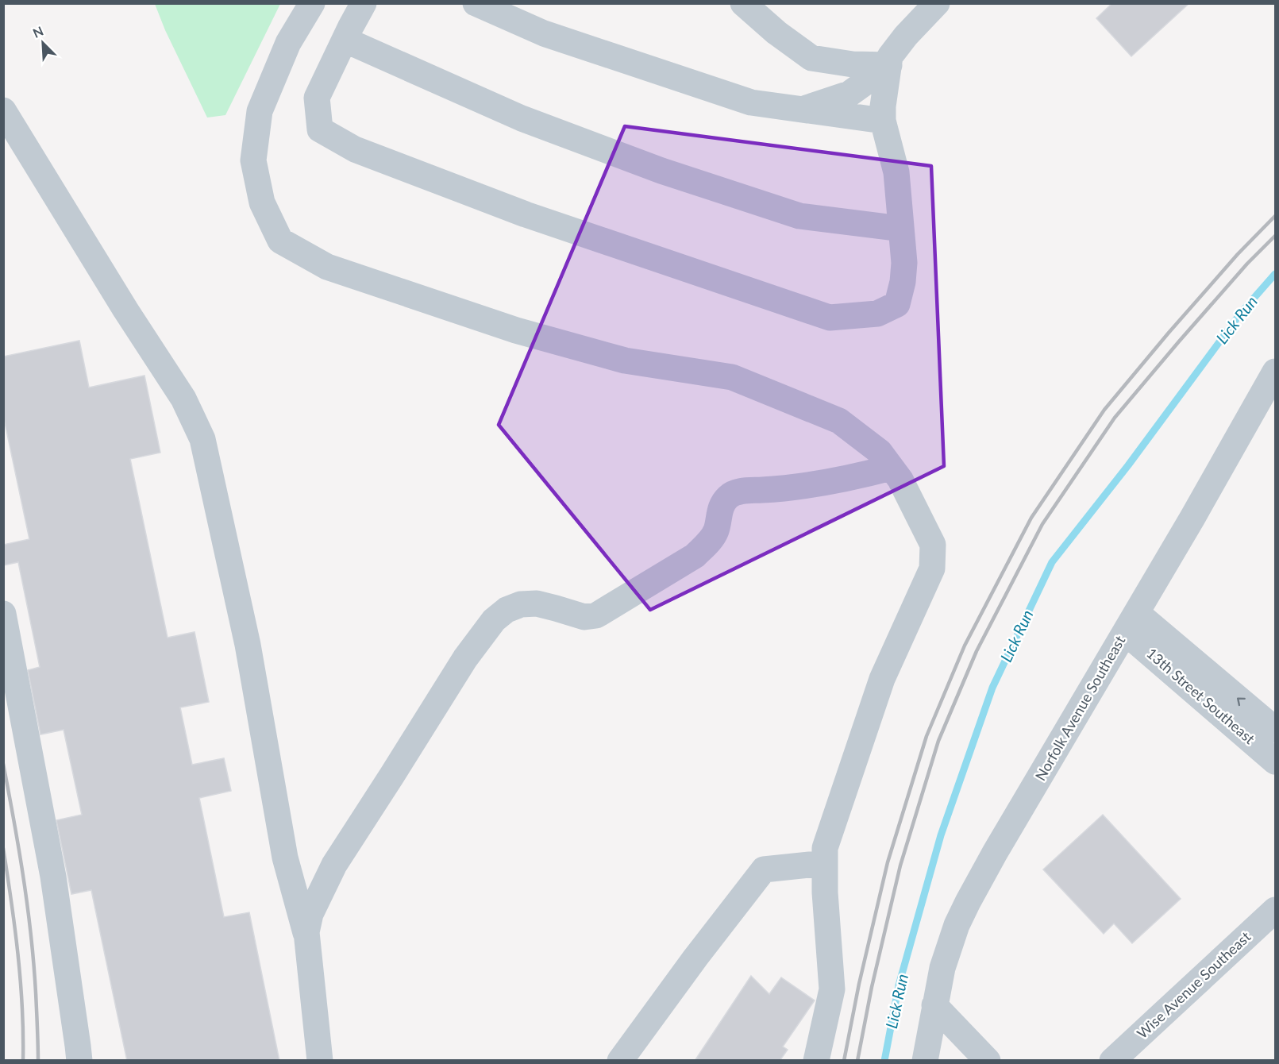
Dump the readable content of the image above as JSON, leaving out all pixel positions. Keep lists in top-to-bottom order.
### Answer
{
  "streets": {
    "street": ["13th Street Southeast", "Norfolk Avenue Southeast", "Wise Avenue Southeast"]
  },
  "crossings": [
    ["13th Street Southeast", "Norfolk Avenue Southeast"]
  ],
  "water": ["Lick Run"],
  "north": "top left"
}
